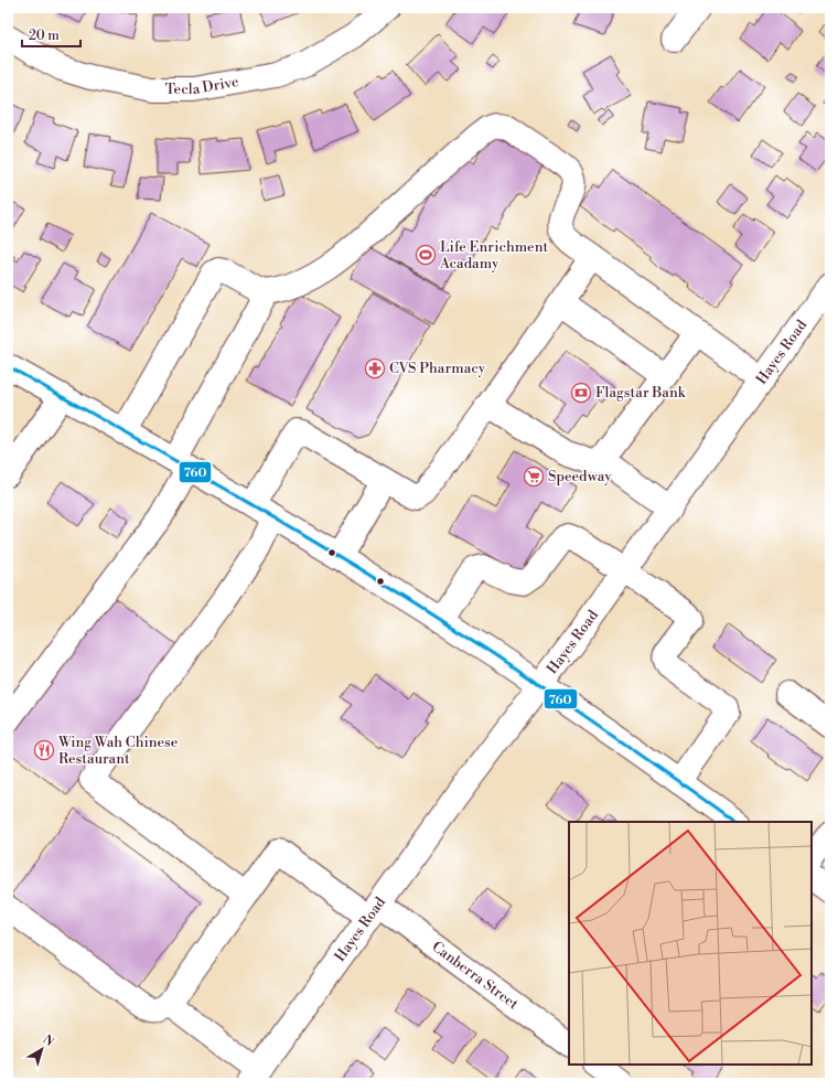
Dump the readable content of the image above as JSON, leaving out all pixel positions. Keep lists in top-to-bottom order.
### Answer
{
  "streets": {
    "street": ["Tecla Drive", "Hayes Road", "Canberra Street"]
  },
  "crossings": [
    ["Hayes Road", "Canberra Street"]
  ],
  "places": {
    "sports": ["Life Enrichment Acadamy"],
    "pharmacy": ["CVS Pharmacy"],
    "bank": ["Flagstar Bank"],
    "supermarket": ["Speedway"],
    "restaurant": ["Wing Wah Chinese Restaurant"]
  },
  "lines": ["transit line 760"],
  "scale_bar": "20 m",
  "north": "top right"
}
